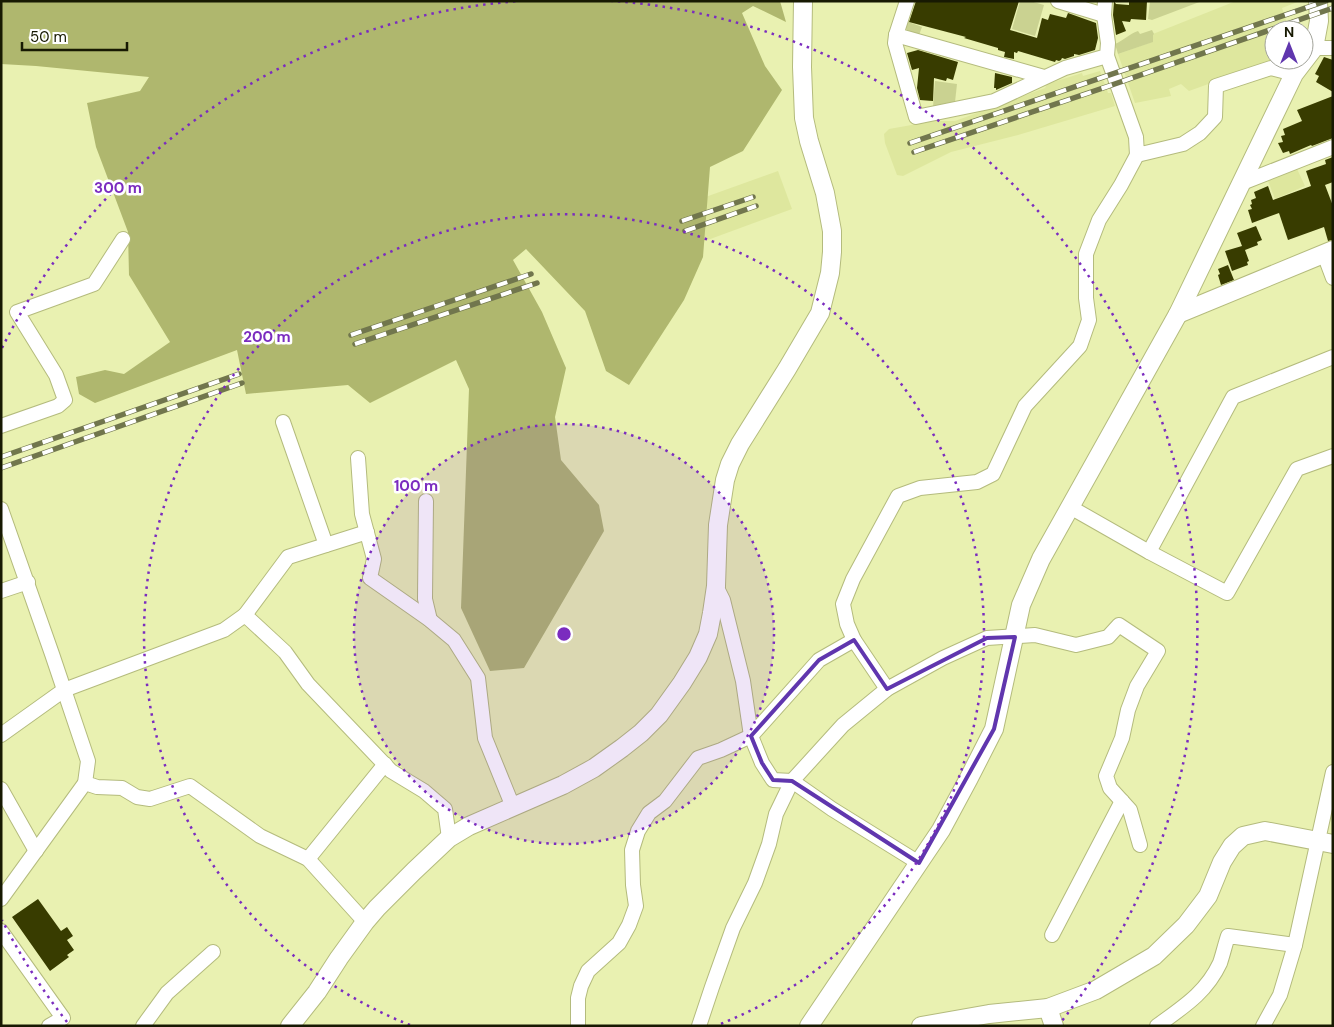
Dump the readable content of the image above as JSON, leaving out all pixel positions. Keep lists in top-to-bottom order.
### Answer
{
  "scale_bar": "50 m",
  "north": "top",
  "rings": ["300 m", "200 m", "100 m"]
}
